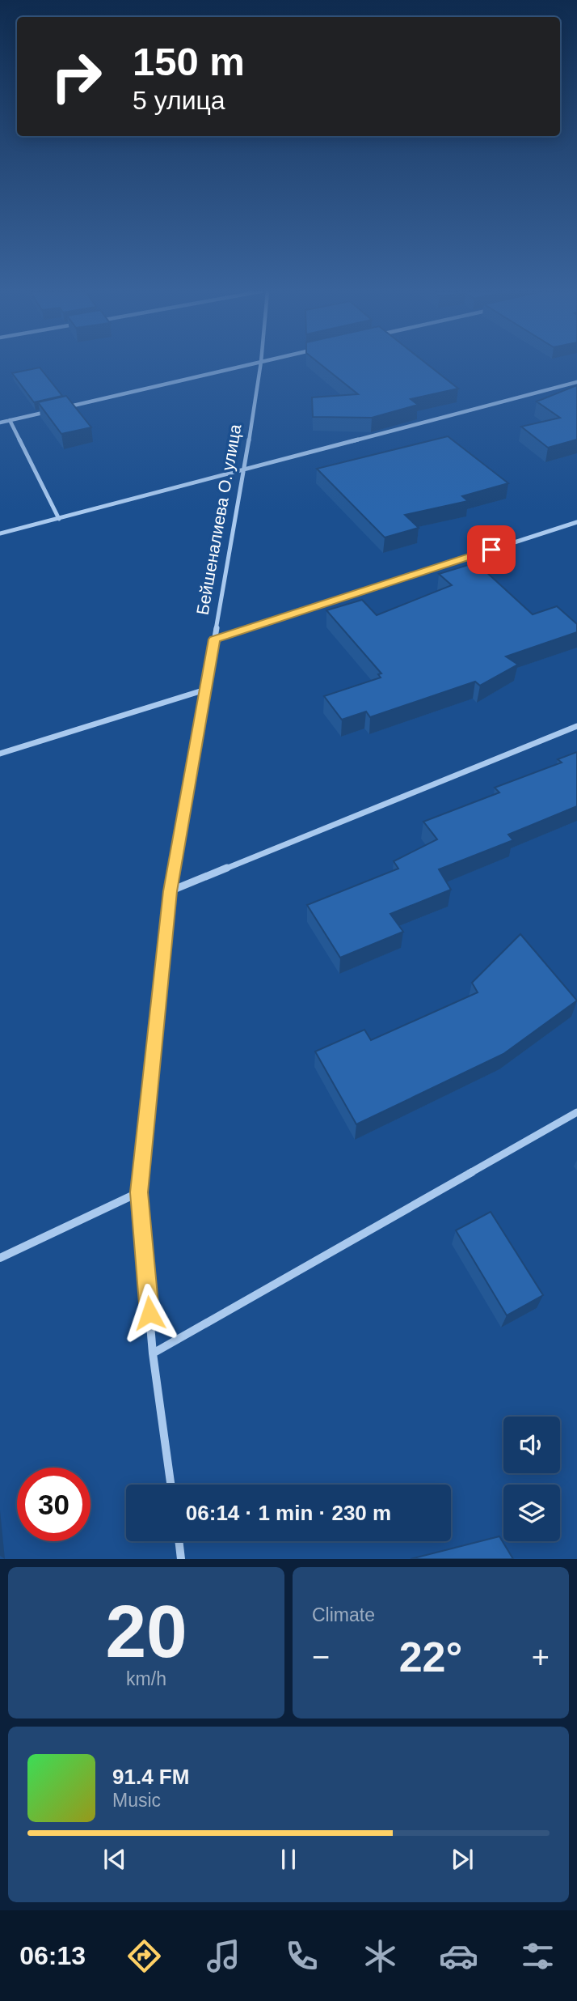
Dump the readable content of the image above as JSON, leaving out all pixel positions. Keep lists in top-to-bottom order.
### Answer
{
  "streets": {
    "street": ["Бейшеналиева О. улица"]
  },
  "page": {
    "turn": ["150 m", "5 улица"],
    "limit": "30",
    "trip": "06:14 · 1 min · 230 m",
    "tile": [
      ["20", "km/h"],
      "Climate"
    ],
    "heat": ["−", "22°", "+"],
    "song": ["91.4 FM", "Music"],
    "tabs": "06:13"
  }
}
